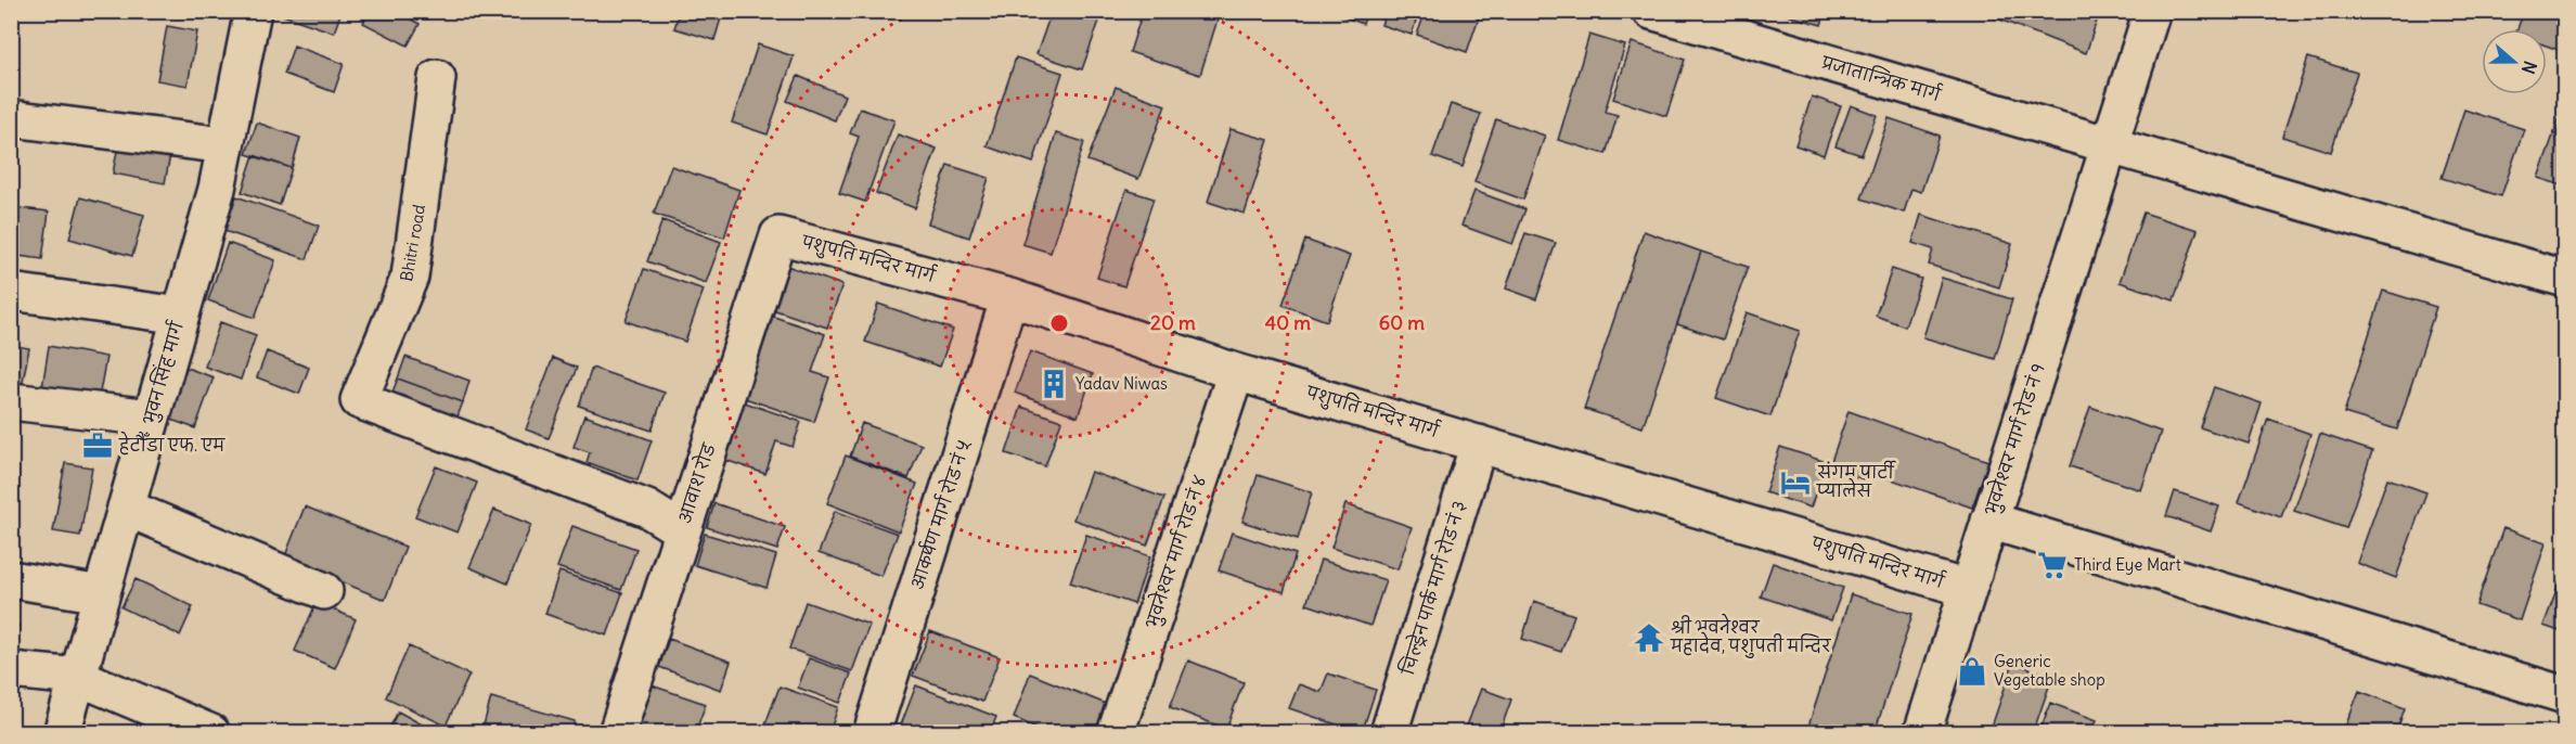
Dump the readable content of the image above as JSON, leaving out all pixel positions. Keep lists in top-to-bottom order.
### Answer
{
  "streets": {
    "street": [
      "प्रजातान्त्रिक मार्ग",
      "Bhitri road",
      "पशुपति मन्दिर मार्ग",
      "भुवन सिंह मार्ग",
      "भुवनेश्वर मार्ग रोड नं १",
      "आवाश रोड",
      "आकर्षण मार्ग रोड नं ५",
      "भुवनेश्वर मार्ग रोड नं ४",
      "चिल्ड्रेन पार्क मार्ग रोड नं ३"
    ]
  },
  "crossings": [
    ["प्रजातान्त्रिक मार्ग", "भुवनेश्वर मार्ग रोड नं १"],
    ["Bhitri road", "आवाश रोड"],
    ["पशुपति मन्दिर मार्ग", "भुवनेश्वर मार्ग रोड नं १"],
    ["पशुपति मन्दिर मार्ग", "आवाश रोड"],
    ["पशुपति मन्दिर मार्ग", "आकर्षण मार्ग रोड नं ५"],
    ["पशुपति मन्दिर मार्ग", "भुवनेश्वर मार्ग रोड नं ४"],
    ["पशुपति मन्दिर मार्ग", "चिल्ड्रेन पार्क मार्ग रोड नं ३"]
  ],
  "places": {
    "building": ["Yadav Niwas"],
    "office": ["हेटौँडा एफ. एम"],
    "hotel": ["संगम पार्टी प्यालेस"],
    "supermarket": ["Third Eye Mart"],
    "temple": ["श्री भुवनेश्वर महादेव, पशुपती मन्दिर"],
    "shop": ["Generic Vegetable shop"]
  },
  "north": "right",
  "rings": ["20 m", "40 m", "60 m"]
}
